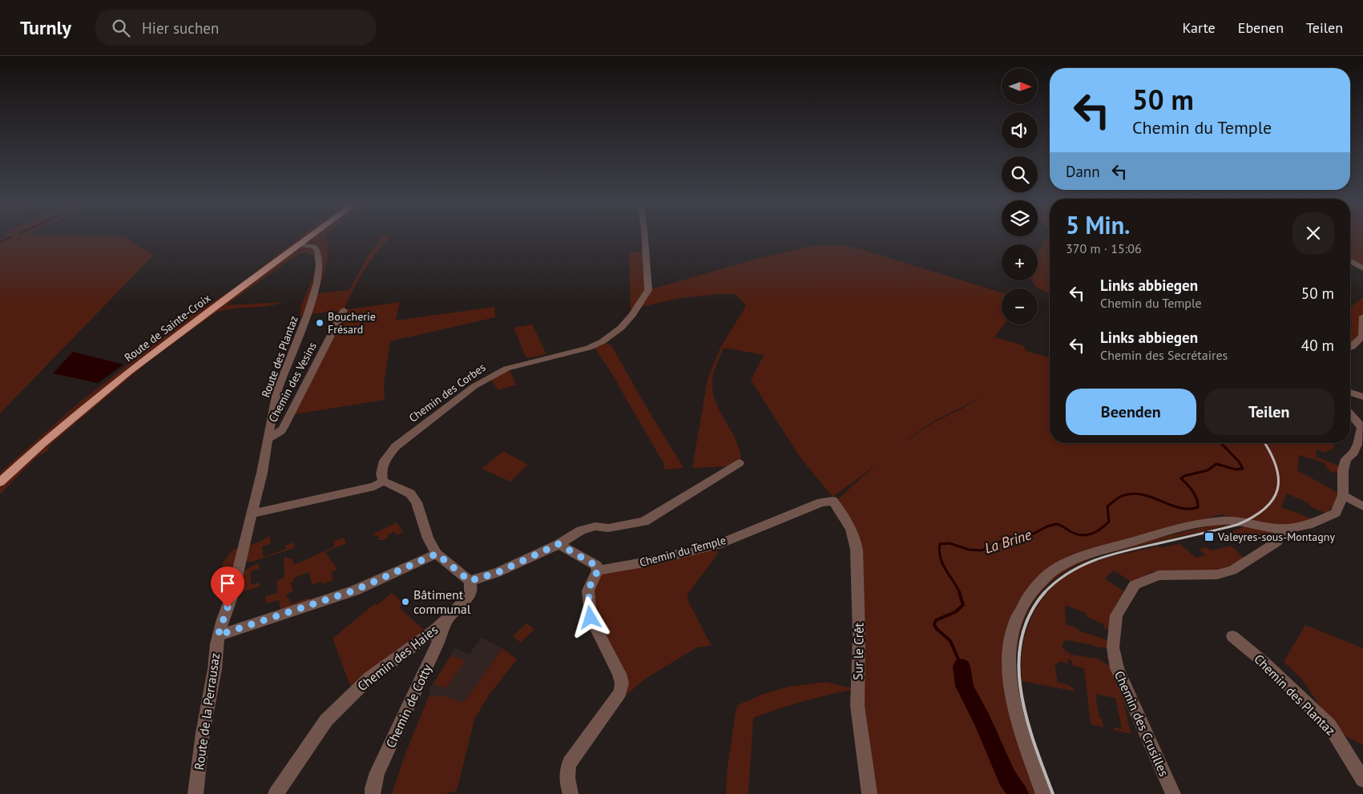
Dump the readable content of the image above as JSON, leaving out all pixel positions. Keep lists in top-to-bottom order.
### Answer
{
  "streets": {
    "main road": ["Route de Sainte-Croix"],
    "street": [
      "Route des Plantaz",
      "Chemin des Vesins",
      "Chemin des Corbes",
      "Chemin du Temple",
      "Sur le Crêt",
      "Chemin des Haies",
      "Chemin des Plantaz",
      "Chemin de Cotty",
      "Route de la Perrausaz",
      "Chemin des Crusilles"
    ]
  },
  "crossings": [
    ["Route de Sainte-Croix", "Route des Plantaz"],
    ["Route des Plantaz", "Chemin des Vesins"],
    ["Route des Plantaz", "Route de la Perrausaz"],
    ["Chemin du Temple", "Sur le Crêt"],
    ["Chemin des Haies", "Chemin de Cotty"]
  ],
  "water": ["La Brine"],
  "places": {
    "other": ["Boucherie Frésard", "Bâtiment communal"],
    "transit": ["Valeyres-sous-Montagny"]
  },
  "north": "right",
  "page": {
    "header": "Turnly",
    "search": "Hier suchen",
    "nav": ["Karte", "Ebenen", "Teilen"],
    "map_buttons": ["+", "−"],
    "turn": ["50 m", "Chemin du Temple"],
    "then": "Dann",
    "heading": ["5 Min.", "370 m · 15:06"],
    "list": [
      {
        "name": "Links abbiegen",
        "note": "Chemin du Temple",
        "value": "50 m"
      },
      {
        "name": "Links abbiegen",
        "note": "Chemin des Secrétaires",
        "value": "40 m"
      }
    ],
    "buttons": ["Beenden", "Teilen"]
  }
}
